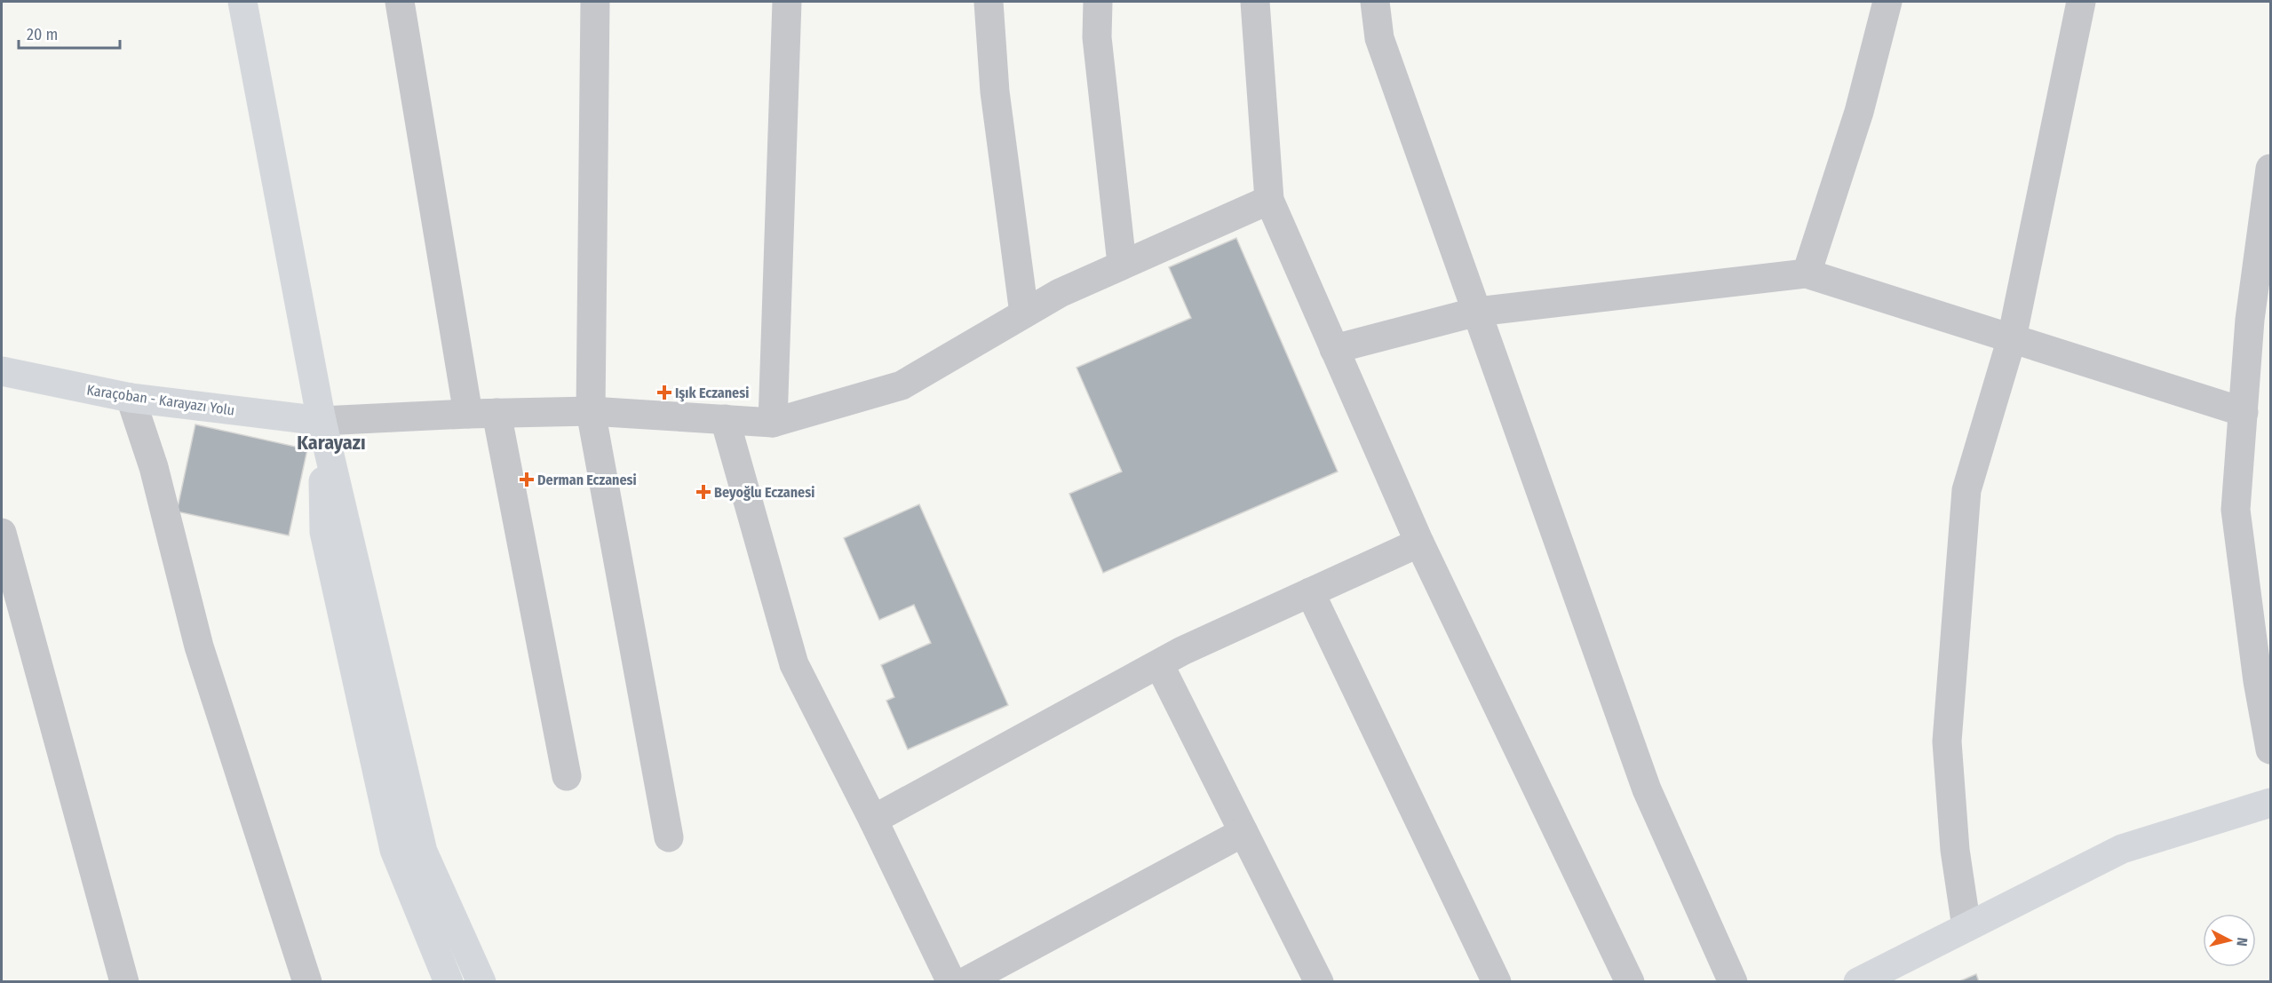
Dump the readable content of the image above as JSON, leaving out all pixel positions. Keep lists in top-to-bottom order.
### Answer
{
  "streets": {
    "main road": ["Karaçoban - Karayazı Yolu"]
  },
  "districts": ["Karayazı"],
  "places": {
    "health": ["Işık Eczanesi", "Derman Eczanesi", "Beyoğlu Eczanesi"]
  },
  "scale_bar": "20 m",
  "north": "right"
}
